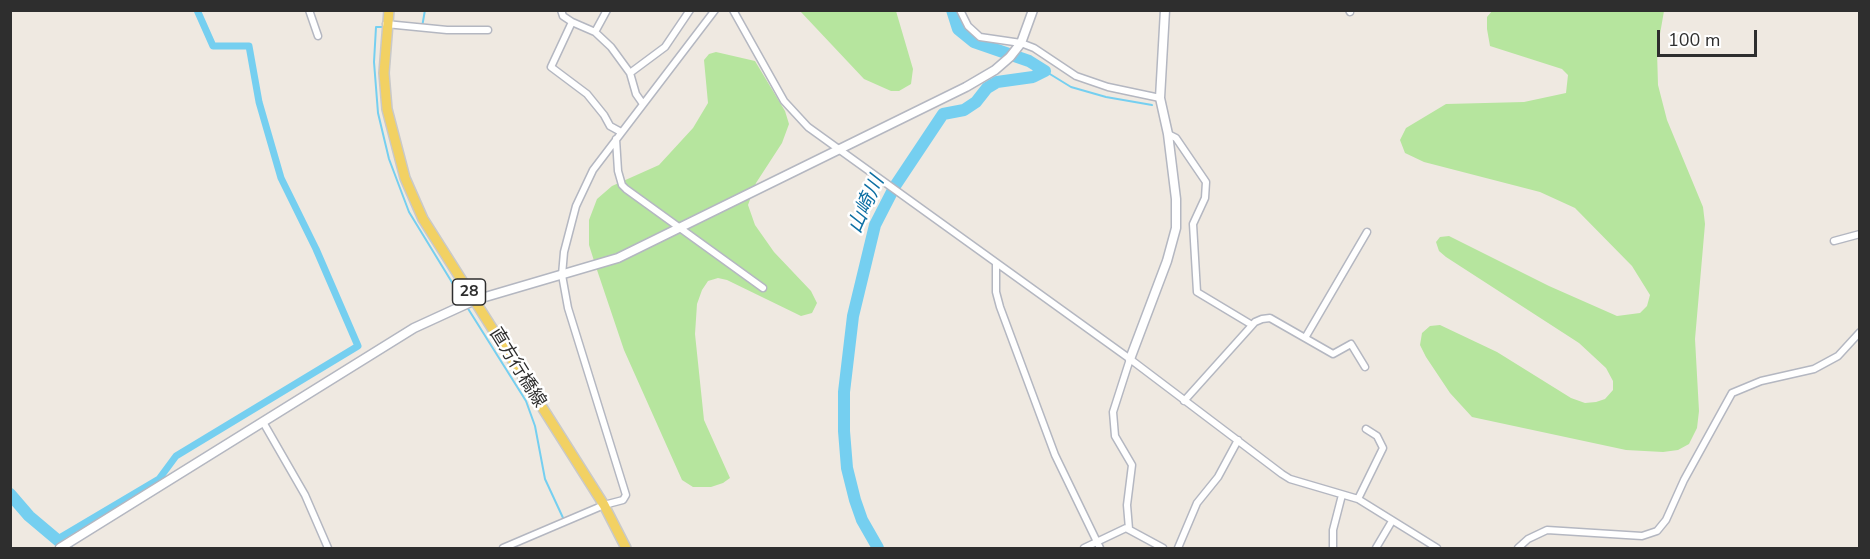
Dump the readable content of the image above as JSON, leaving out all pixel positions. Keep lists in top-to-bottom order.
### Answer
{
  "streets": {
    "main road": ["28", "直方行橋線"]
  },
  "water": ["山崎川"],
  "scale_bar": "100 m"
}
